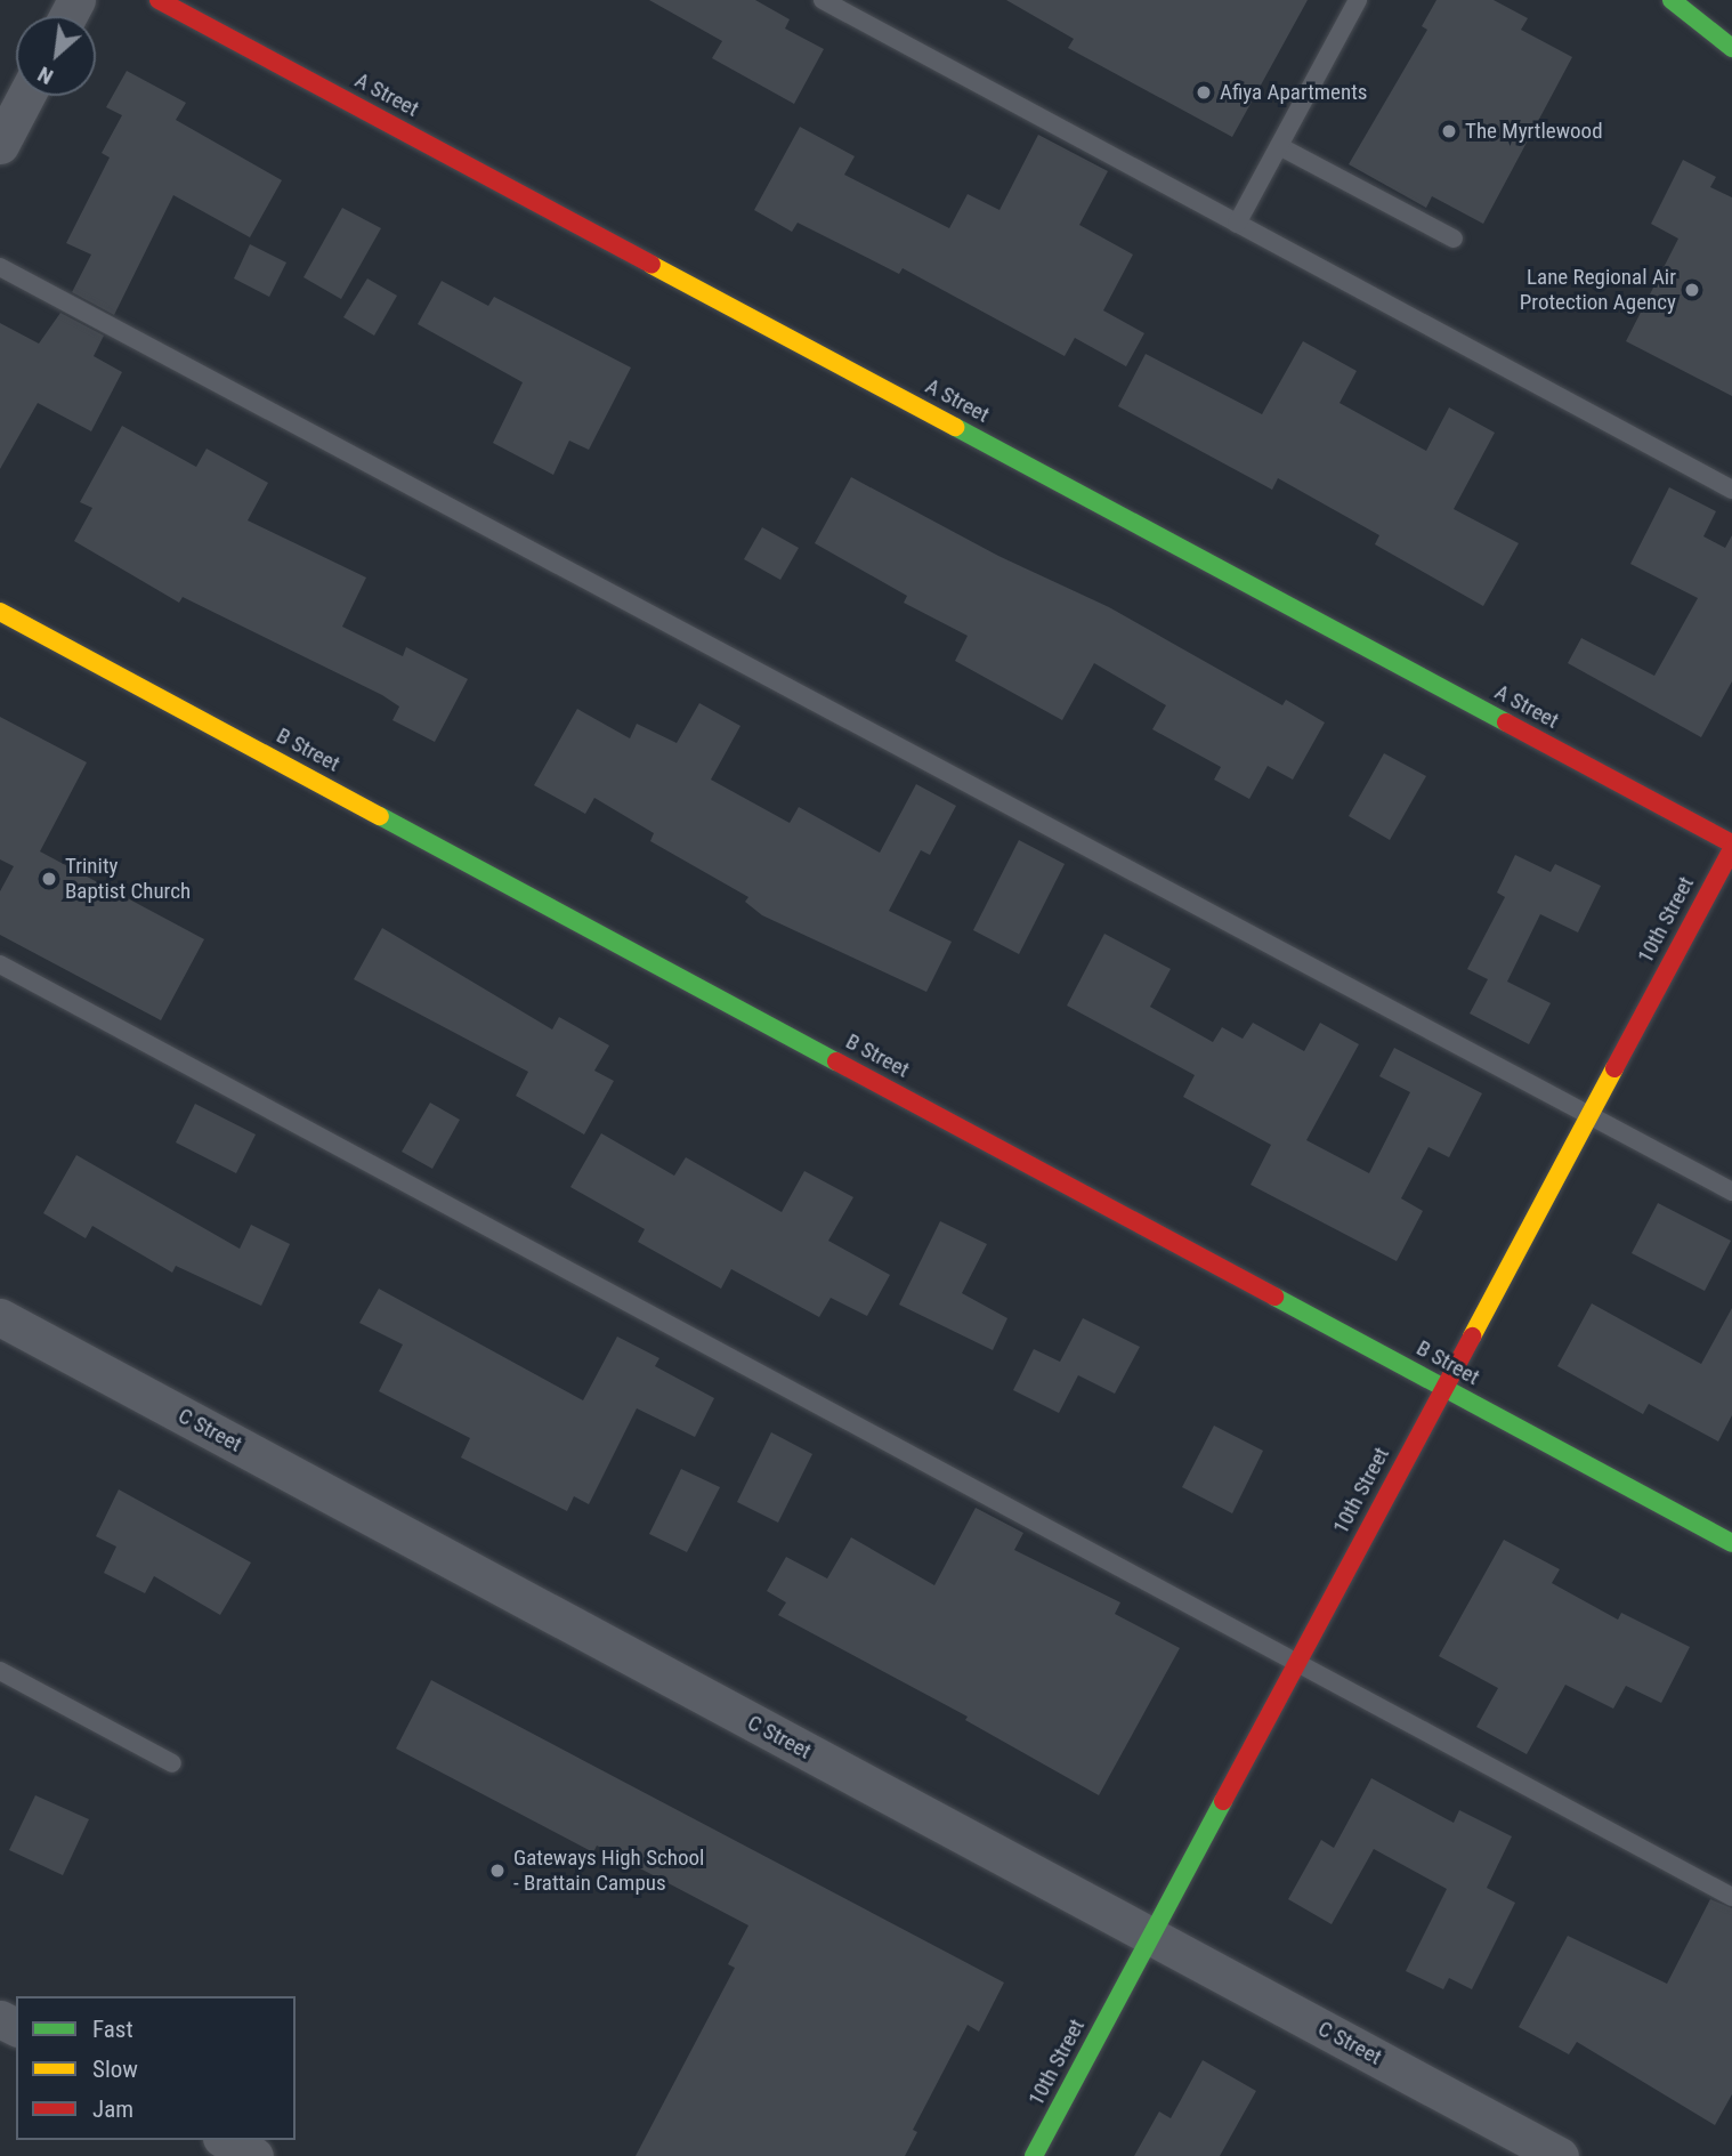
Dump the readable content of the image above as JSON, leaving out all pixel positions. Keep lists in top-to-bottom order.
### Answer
{
  "streets": {
    "street": [
      "A Street",
      "B Street",
      "10th Street",
      "C Street"
    ]
  },
  "crossings": [
    ["A Street", "10th Street"],
    ["B Street", "10th Street"],
    ["10th Street", "C Street"]
  ],
  "places": [
    "Afiya Apartments",
    "The Myrtlewood",
    "Lane Regional Air Protection Agency",
    "Trinity Baptist Church",
    "Gateways High School - Brattain Campus"
  ],
  "legend": ["Fast", "Slow", "Jam"],
  "north": "bottom left"
}
